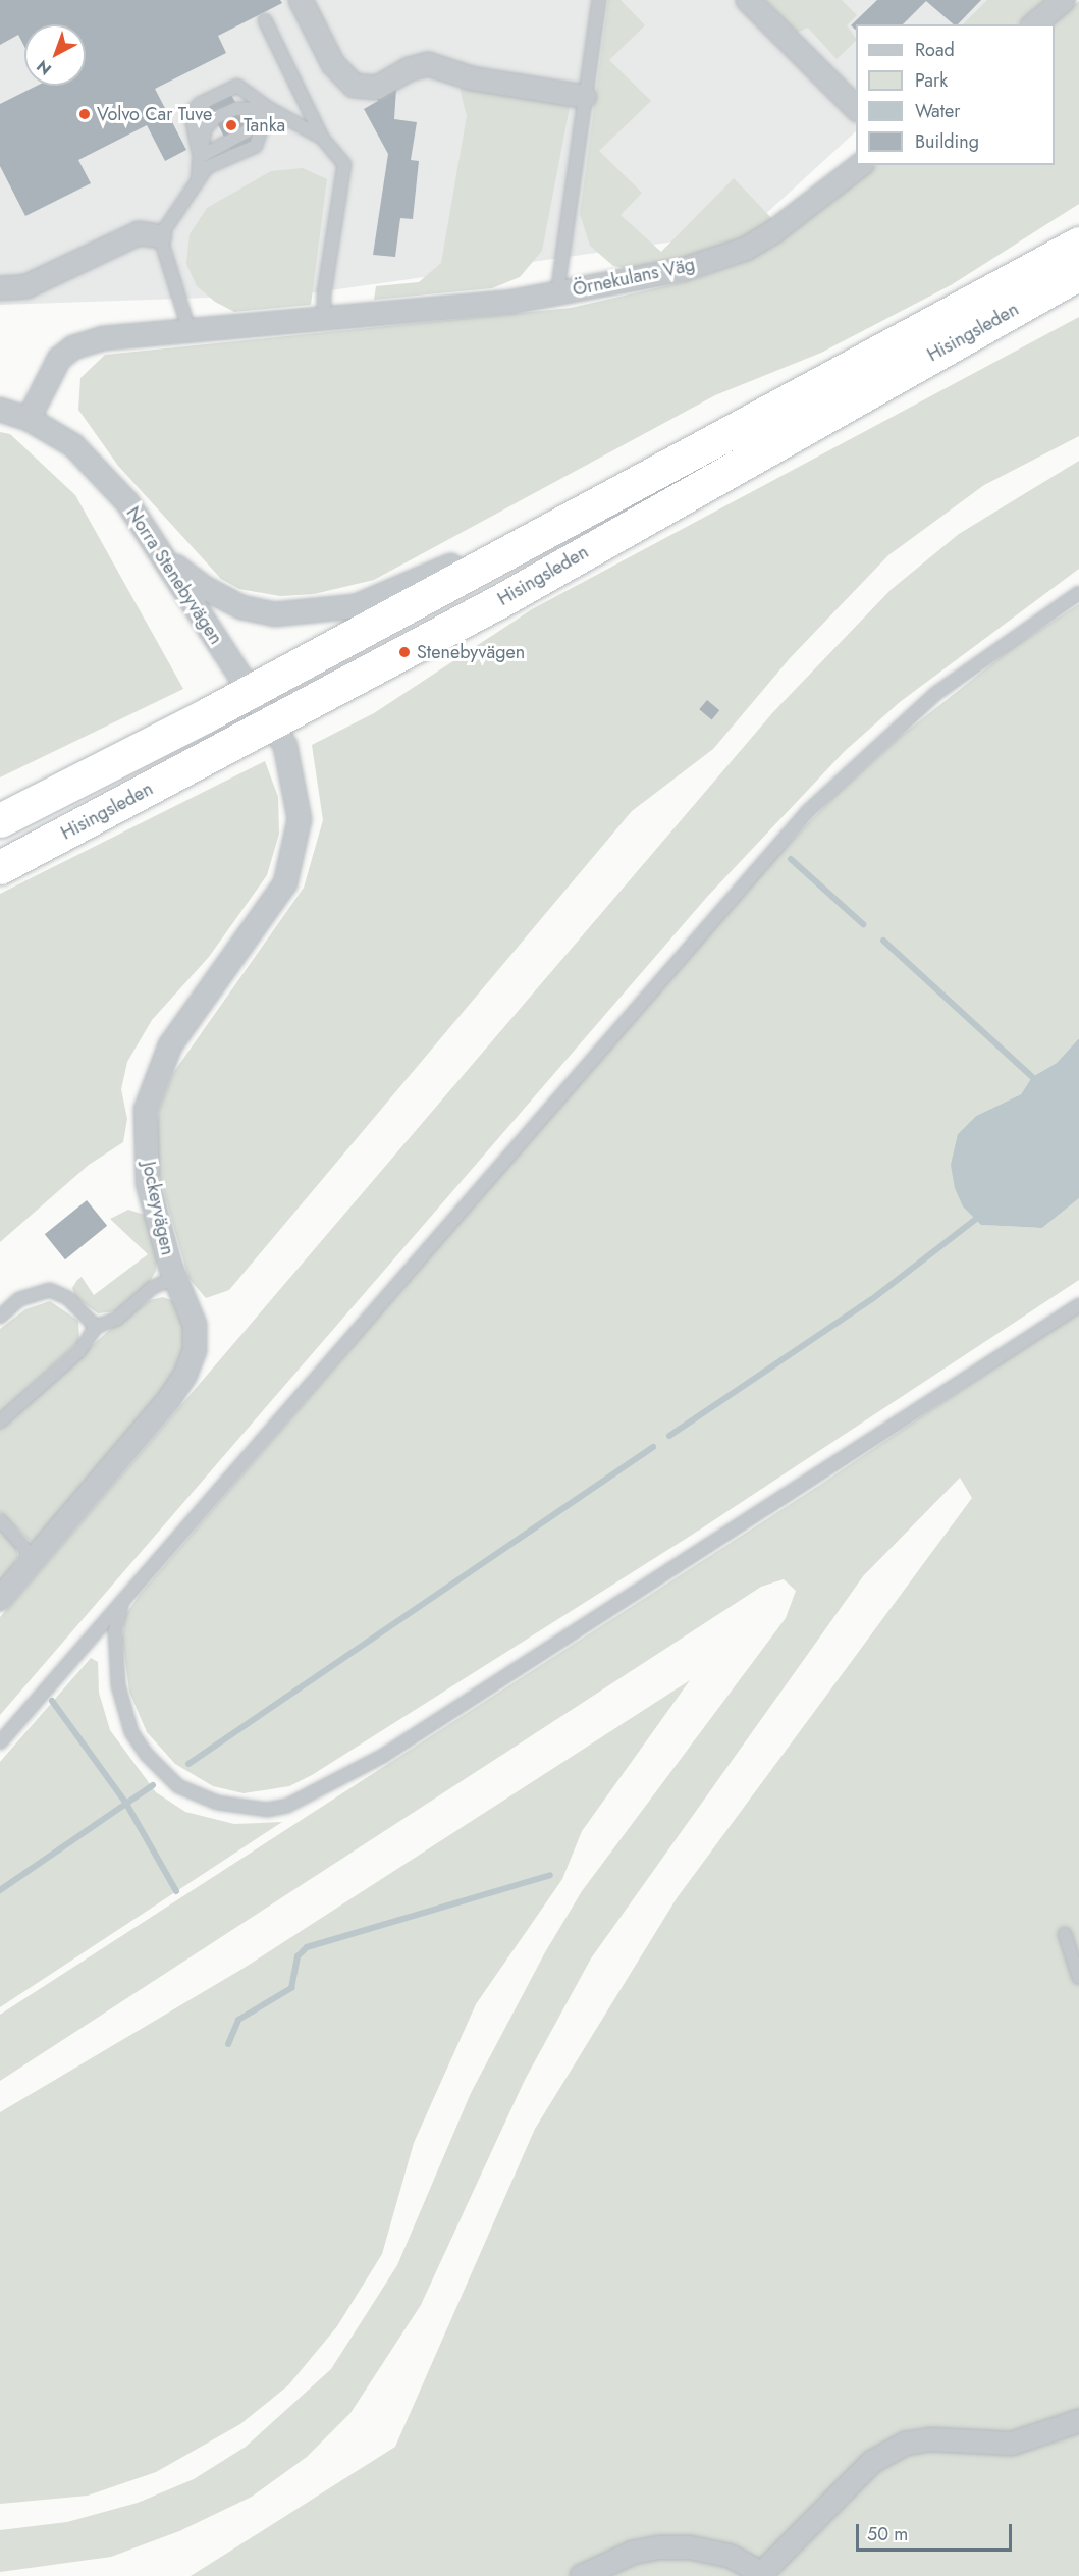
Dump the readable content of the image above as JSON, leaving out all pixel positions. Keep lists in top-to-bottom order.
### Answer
{
  "streets": {
    "highway": ["Hisingsleden"],
    "street": ["Örnekulans Väg", "Norra Stenebyvägen", "Jockeyvägen"]
  },
  "crossings": [
    ["Örnekulans Väg", "Norra Stenebyvägen"],
    ["Hisingsleden", "Norra Stenebyvägen"],
    ["Hisingsleden", "Jockeyvägen"],
    ["Norra Stenebyvägen", "Jockeyvägen"]
  ],
  "places": ["Volvo Car Tuve", "Tanka", "Stenebyvägen"],
  "legend": [
    "Road",
    "Park",
    "Water",
    "Building"
  ],
  "scale_bar": "50 m",
  "north": "bottom left"
}
